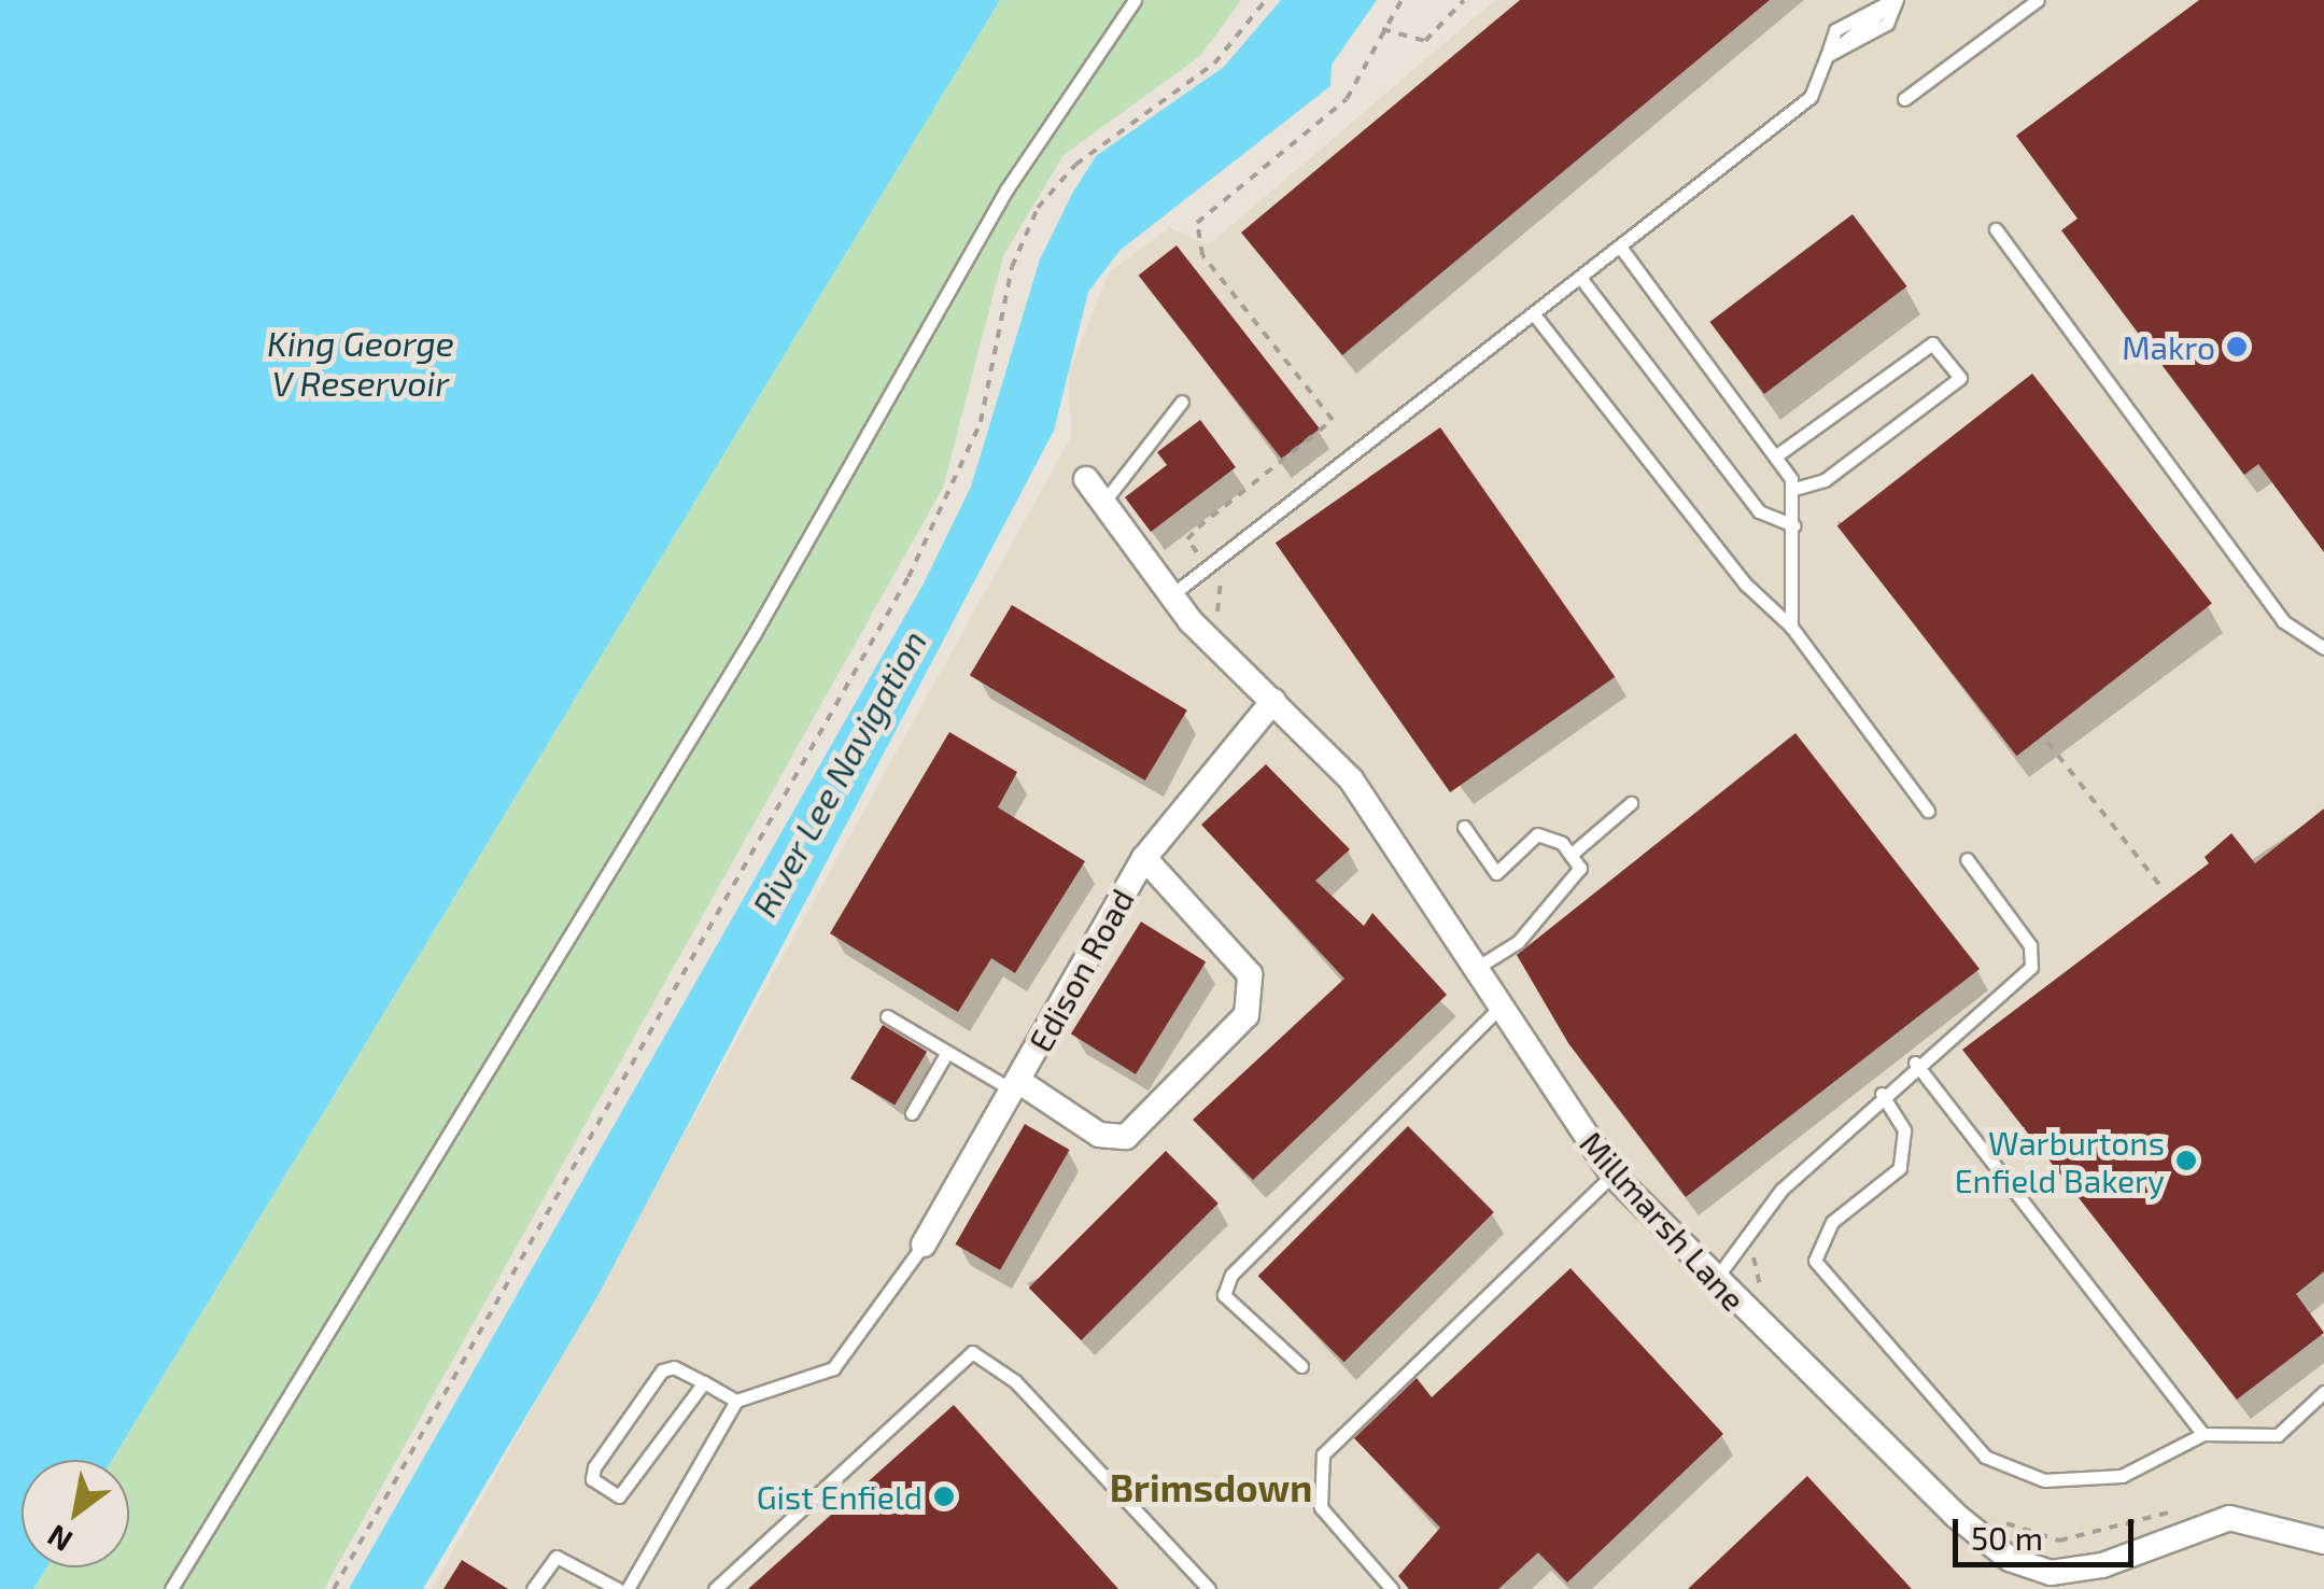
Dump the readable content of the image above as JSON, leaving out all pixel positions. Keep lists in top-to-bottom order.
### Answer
{
  "streets": {
    "street": ["Edison Road", "Millmarsh Lane"]
  },
  "crossings": [
    ["Edison Road", "Millmarsh Lane"]
  ],
  "districts": ["Brimsdown"],
  "water": ["King George V Reservoir", "River Lee Navigation"],
  "places": ["Makro", "Warburtons Enfield Bakery", "Gist Enfield"],
  "scale_bar": "50 m",
  "north": "bottom left"
}
